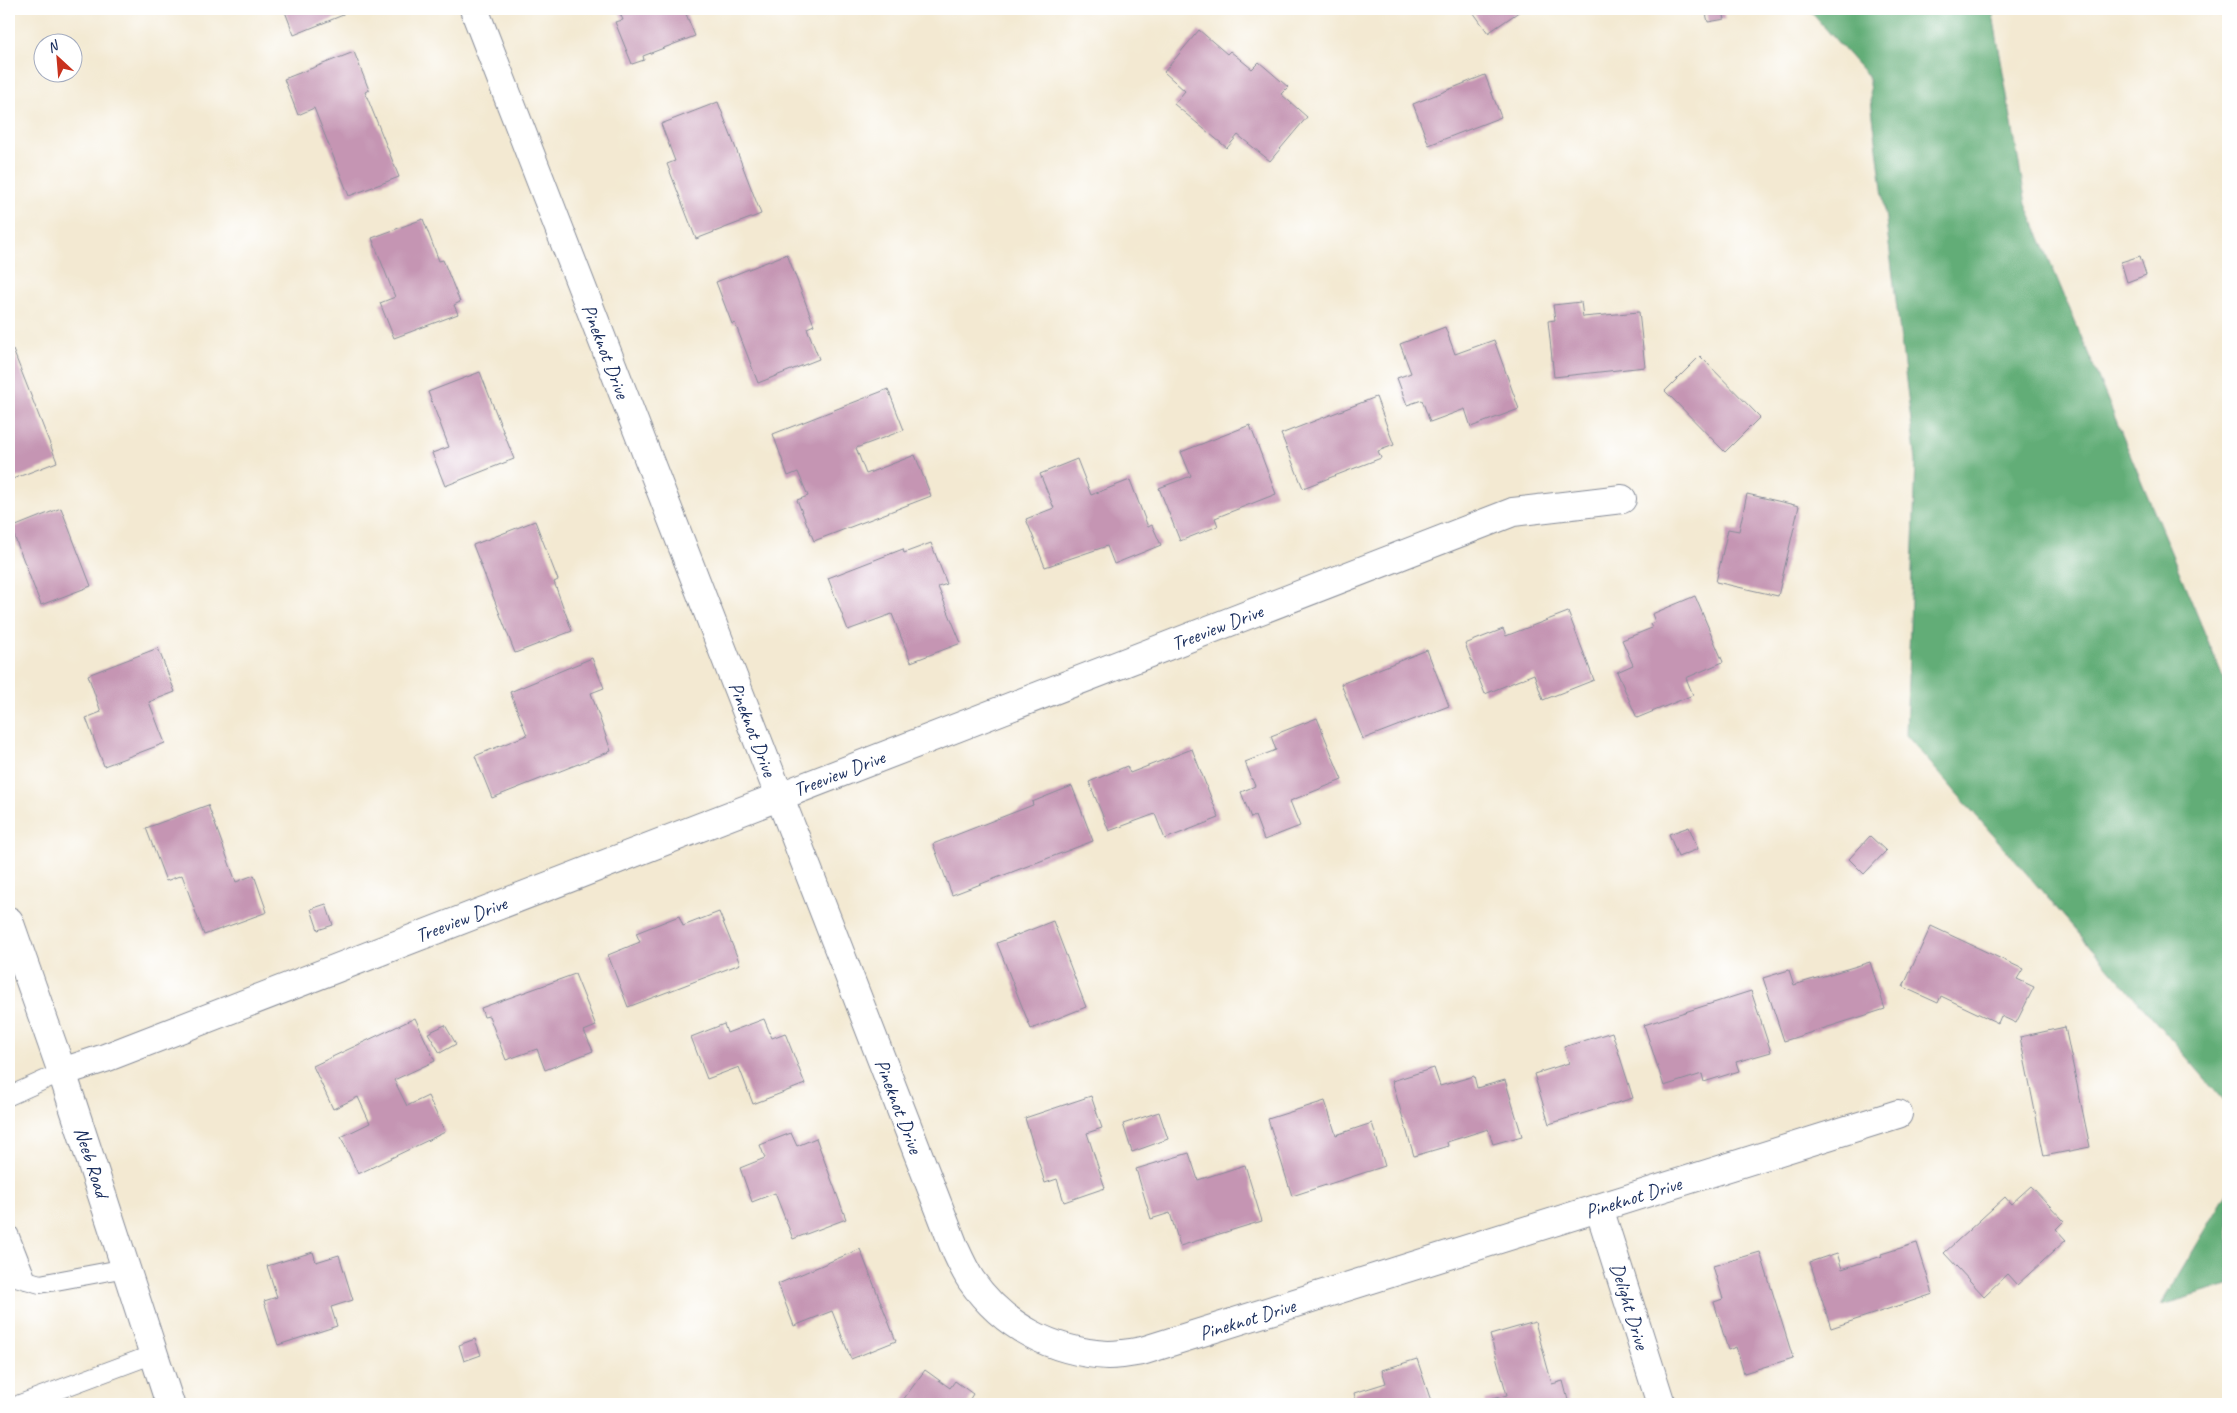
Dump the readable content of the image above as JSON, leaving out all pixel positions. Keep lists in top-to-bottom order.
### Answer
{
  "streets": {
    "street": [
      "Pineknot Drive",
      "Treeview Drive",
      "Neeb Road",
      "Delight Drive"
    ]
  },
  "crossings": [
    ["Pineknot Drive", "Treeview Drive"],
    ["Pineknot Drive", "Delight Drive"],
    ["Treeview Drive", "Neeb Road"]
  ],
  "north": "top left"
}
